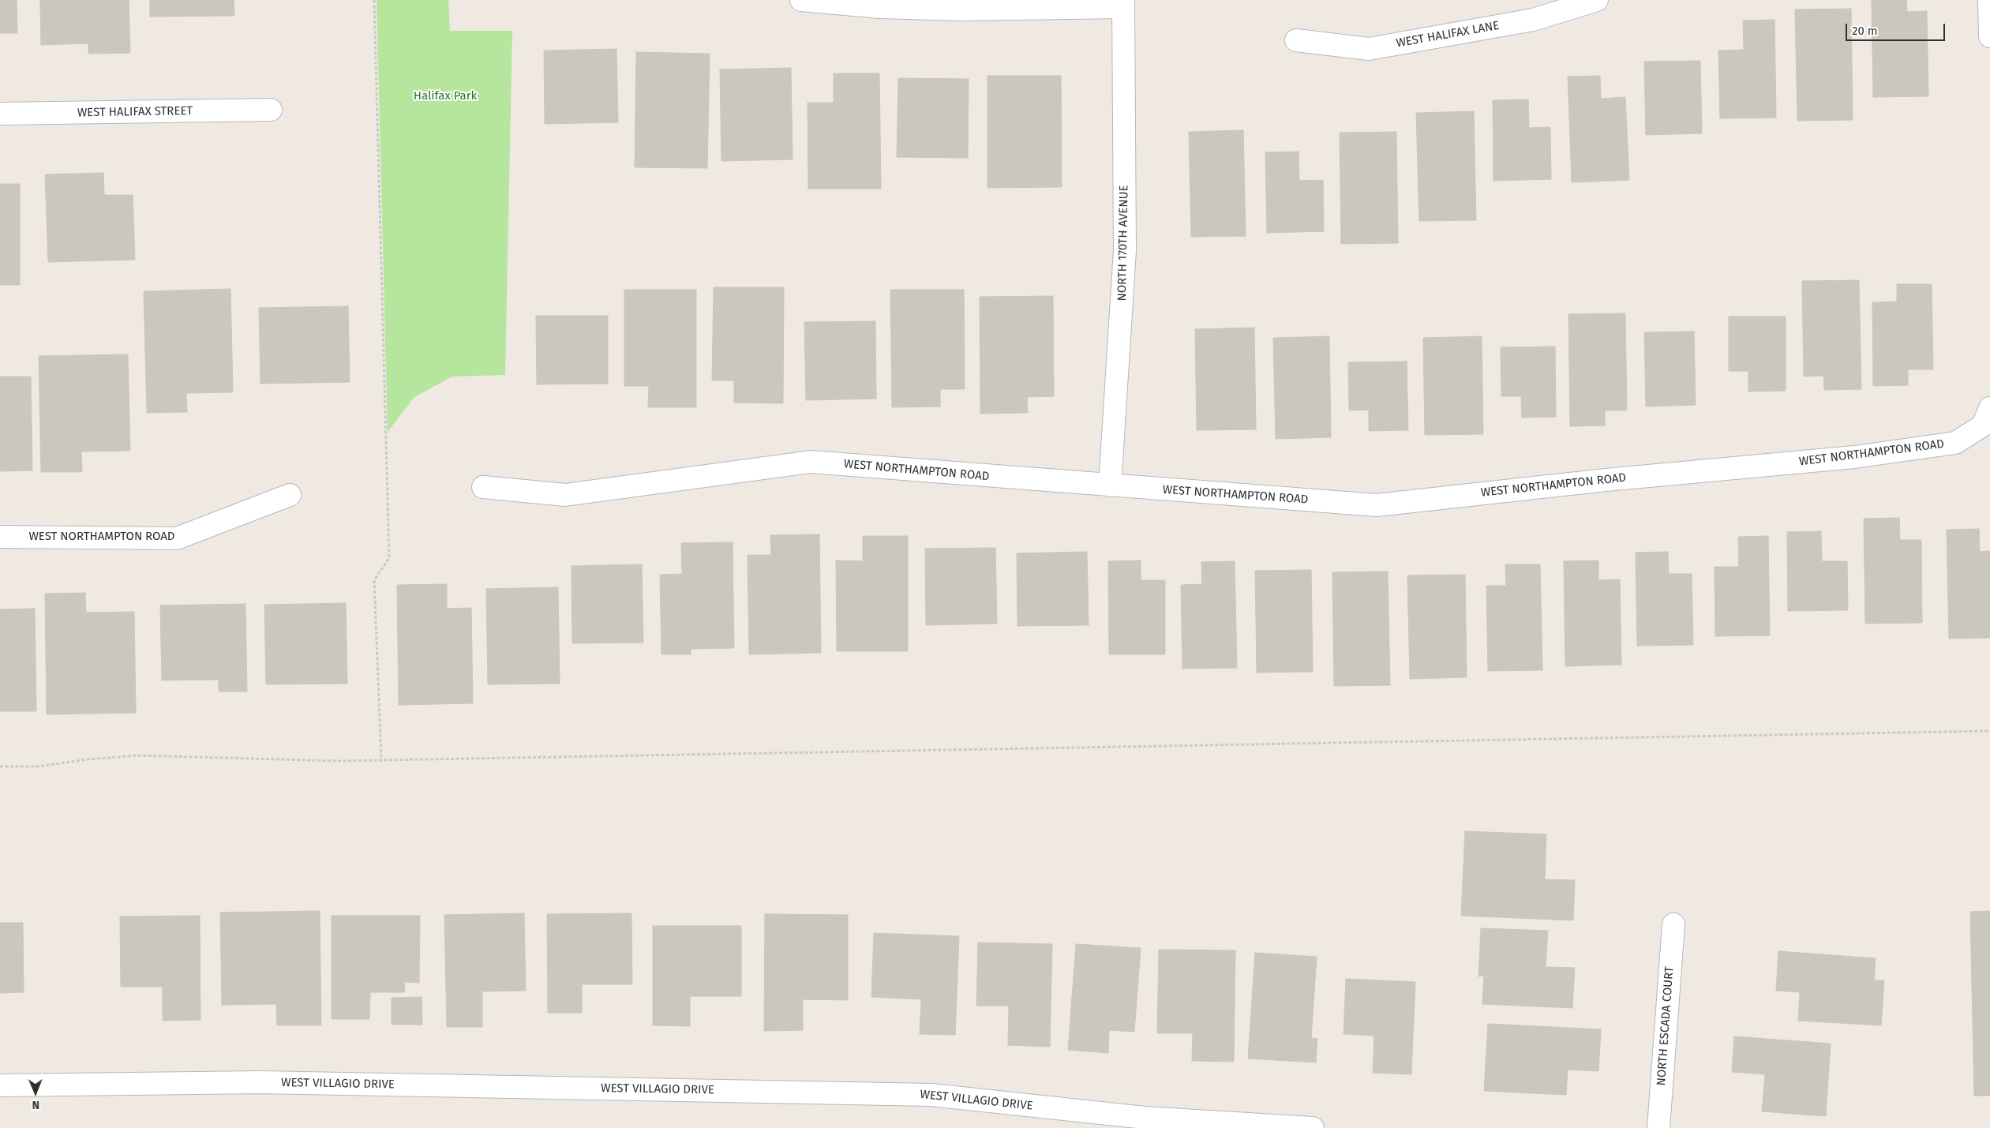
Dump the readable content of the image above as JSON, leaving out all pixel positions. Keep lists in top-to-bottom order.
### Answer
{
  "streets": {
    "street": [
      "WEST HALIFAX LANE",
      "WEST HALIFAX STREET",
      "NORTH 170TH AVENUE",
      "WEST NORTHAMPTON ROAD",
      "NORTH ESCADA COURT",
      "WEST VILLAGIO DRIVE"
    ]
  },
  "crossings": [
    ["NORTH 170TH AVENUE", "WEST NORTHAMPTON ROAD"]
  ],
  "parks": ["Halifax Park"],
  "scale_bar": "20 m",
  "north": "bottom"
}
